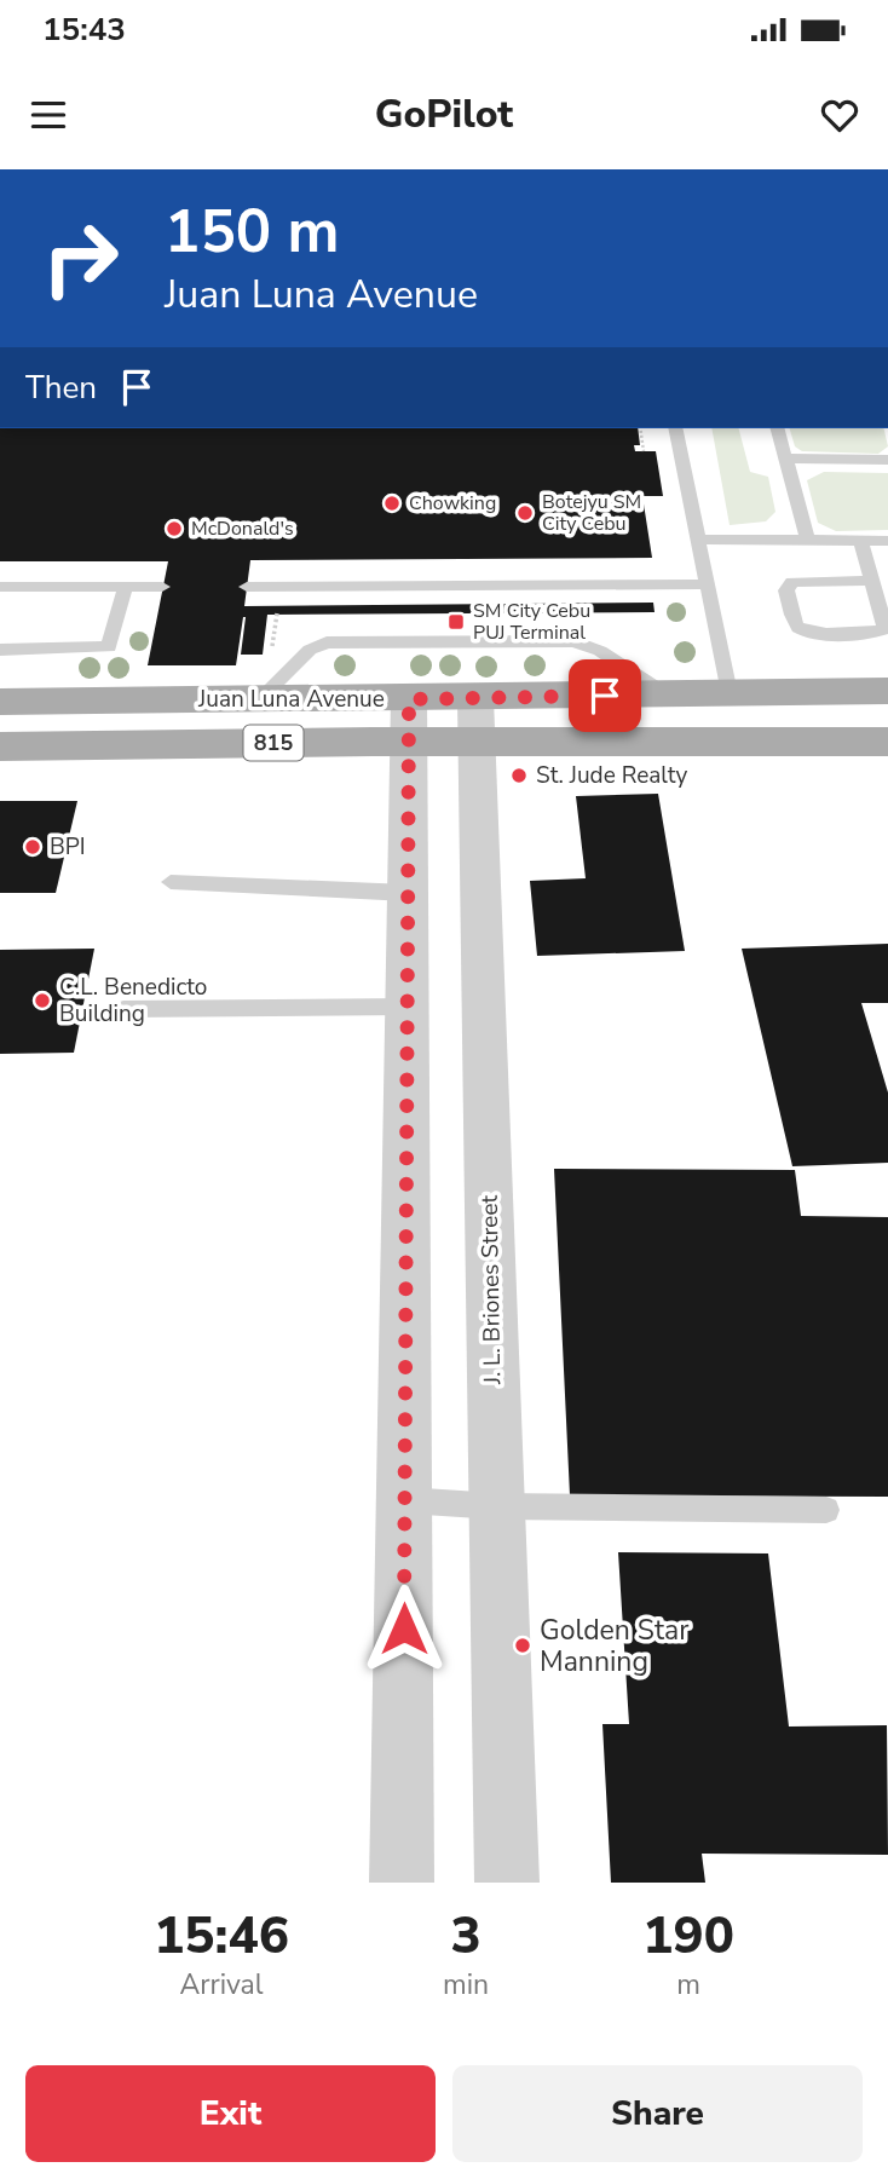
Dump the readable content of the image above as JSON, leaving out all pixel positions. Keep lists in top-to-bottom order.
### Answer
{
  "streets": {
    "main road": ["Juan Luna Avenue", "815"],
    "street": ["J. L. Briones Street"]
  },
  "crossings": [
    ["Juan Luna Avenue", "J. L. Briones Street"]
  ],
  "places": {
    "other": [
      "Chowking",
      "Botejyu SM City Cebu",
      "McDonald's",
      "St. Jude Realty",
      "BPI",
      "C.L. Benedicto Building",
      "Golden Star Manning"
    ],
    "transit": ["SM City Cebu PUJ Terminal"]
  },
  "page": {
    "status": "15:43",
    "header": "GoPilot",
    "turn": ["150 m", "Juan Luna Avenue"],
    "then": "Then",
    "eta": [
      "15:46",
      "Arrival",
      "3",
      "min",
      "190",
      "m"
    ],
    "buttons": ["Exit", "Share"]
  }
}
